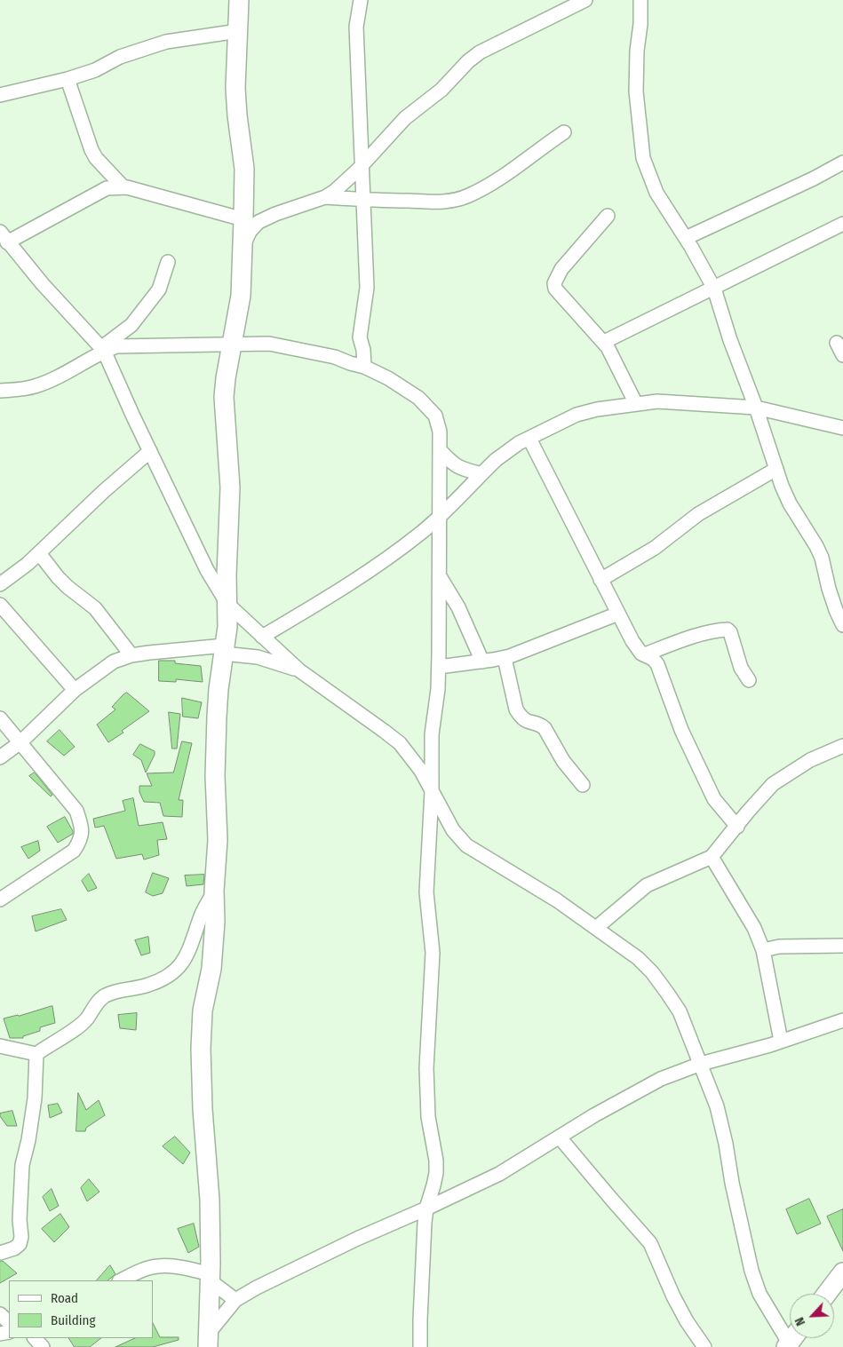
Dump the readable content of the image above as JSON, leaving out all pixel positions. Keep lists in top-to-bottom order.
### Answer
{
  "legend": ["Road", "Building"],
  "north": "bottom left"
}
